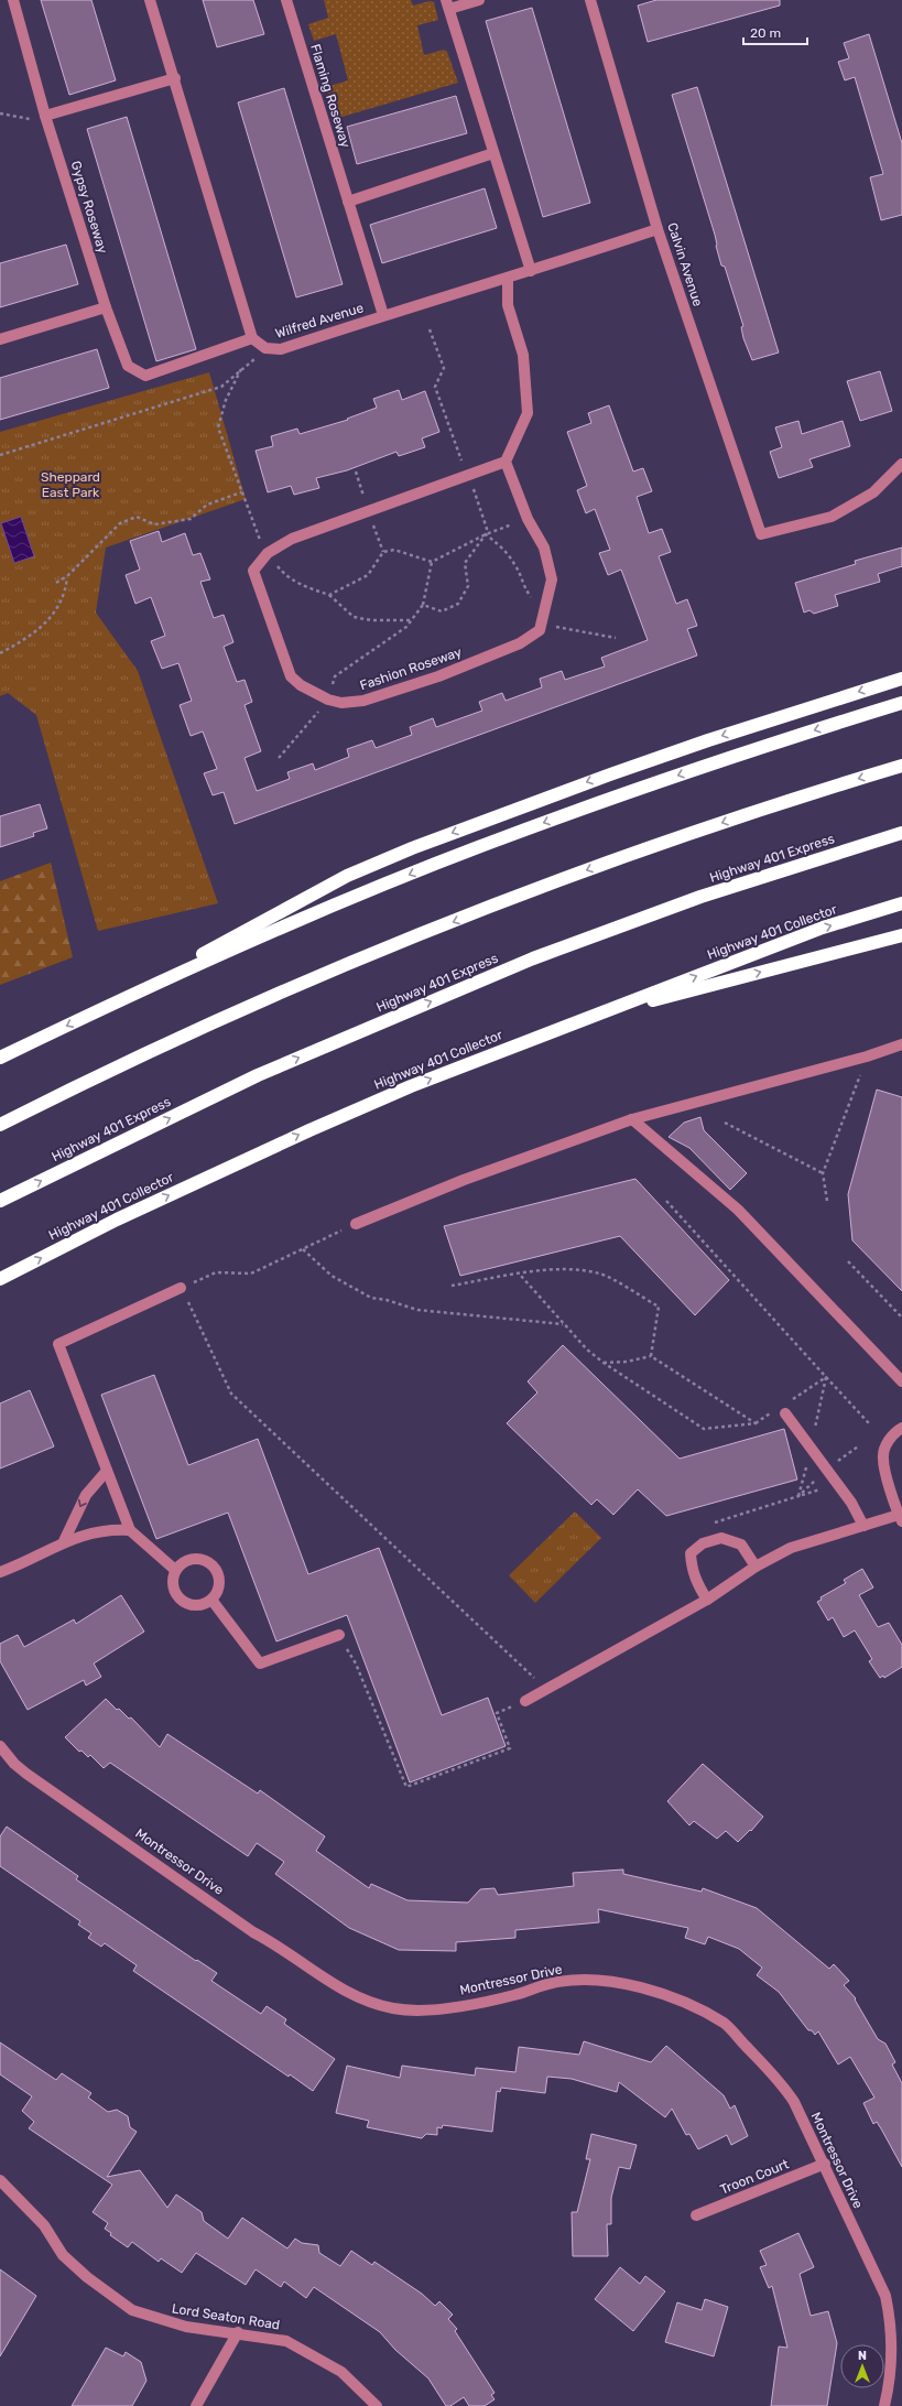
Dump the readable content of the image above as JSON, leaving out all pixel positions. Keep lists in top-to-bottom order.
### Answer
{
  "streets": {
    "highway": ["Highway 401 Express", "Highway 401 Collector"],
    "street": [
      "Flaming Roseway",
      "Gypsy Roseway",
      "Calvin Avenue",
      "Wilfred Avenue",
      "Fashion Roseway",
      "Montressor Drive",
      "Troon Court",
      "Lord Seaton Road"
    ]
  },
  "crossings": [
    ["Flaming Roseway", "Wilfred Avenue"],
    ["Gypsy Roseway", "Wilfred Avenue"],
    ["Calvin Avenue", "Wilfred Avenue"],
    ["Montressor Drive", "Troon Court"]
  ],
  "parks": ["Sheppard East Park"],
  "scale_bar": "20 m",
  "north": "top"
}
